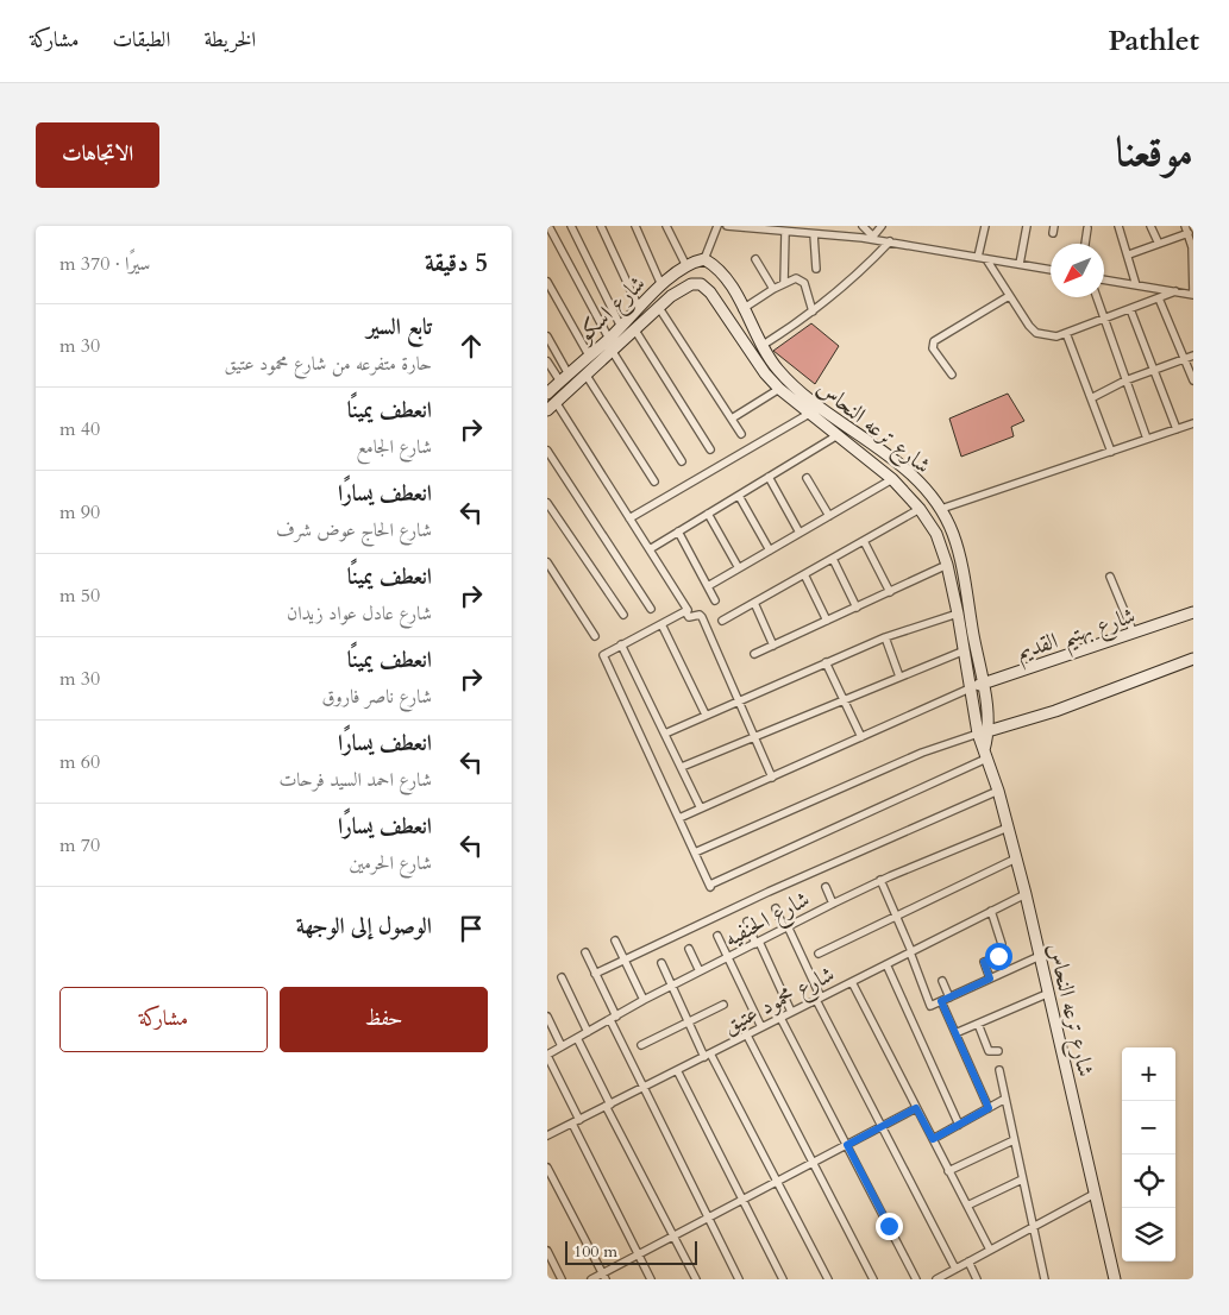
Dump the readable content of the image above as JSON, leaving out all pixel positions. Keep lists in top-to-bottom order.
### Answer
{
  "streets": {
    "main road": ["شارع اسكو", "شارع ترعه النحاس", "شارع بهتيم القديم"],
    "street": ["شارع الحنفيه", "شارع محمود عتيق"]
  },
  "crossings": [
    ["شارع اسكو", "شارع ترعه النحاس"],
    ["شارع ترعه النحاس", "شارع بهتيم القديم"],
    ["شارع ترعه النحاس", "شارع الحنفيه"],
    ["شارع ترعه النحاس", "شارع محمود عتيق"]
  ],
  "scale_bar": "100 m",
  "north": "bottom left",
  "page": {
    "header": "Pathlet",
    "nav": ["الخريطة", "الطبقات", "مشاركة"],
    "title": "موقعنا",
    "buttons": [
      "الاتجاهات",
      ["حفظ", "مشاركة"]
    ],
    "heading": ["5 دقيقة", "سيرًا · 370 m"],
    "list": [
      ["تابع السير", "حارة متفرعه من شارع محمود عتيق", "30 m"],
      ["انعطف يمينًا", "شارع الجامع", "40 m"],
      ["انعطف يسارًا", "شارع الحاج عوض شرف", "90 m"],
      ["انعطف يمينًا", "شارع عادل عواد زيدان", "50 m"],
      ["انعطف يمينًا", "شارع ناصر فاروق", "30 m"],
      ["انعطف يسارًا", "شارع احمد السيد فرحات", "60 m"],
      ["انعطف يسارًا", "شارع الحرمين", "70 m"],
      "الوصول إلى الوجهة"
    ],
    "map_buttons": ["+", "−"],
    "scale": "100 m"
  }
}
